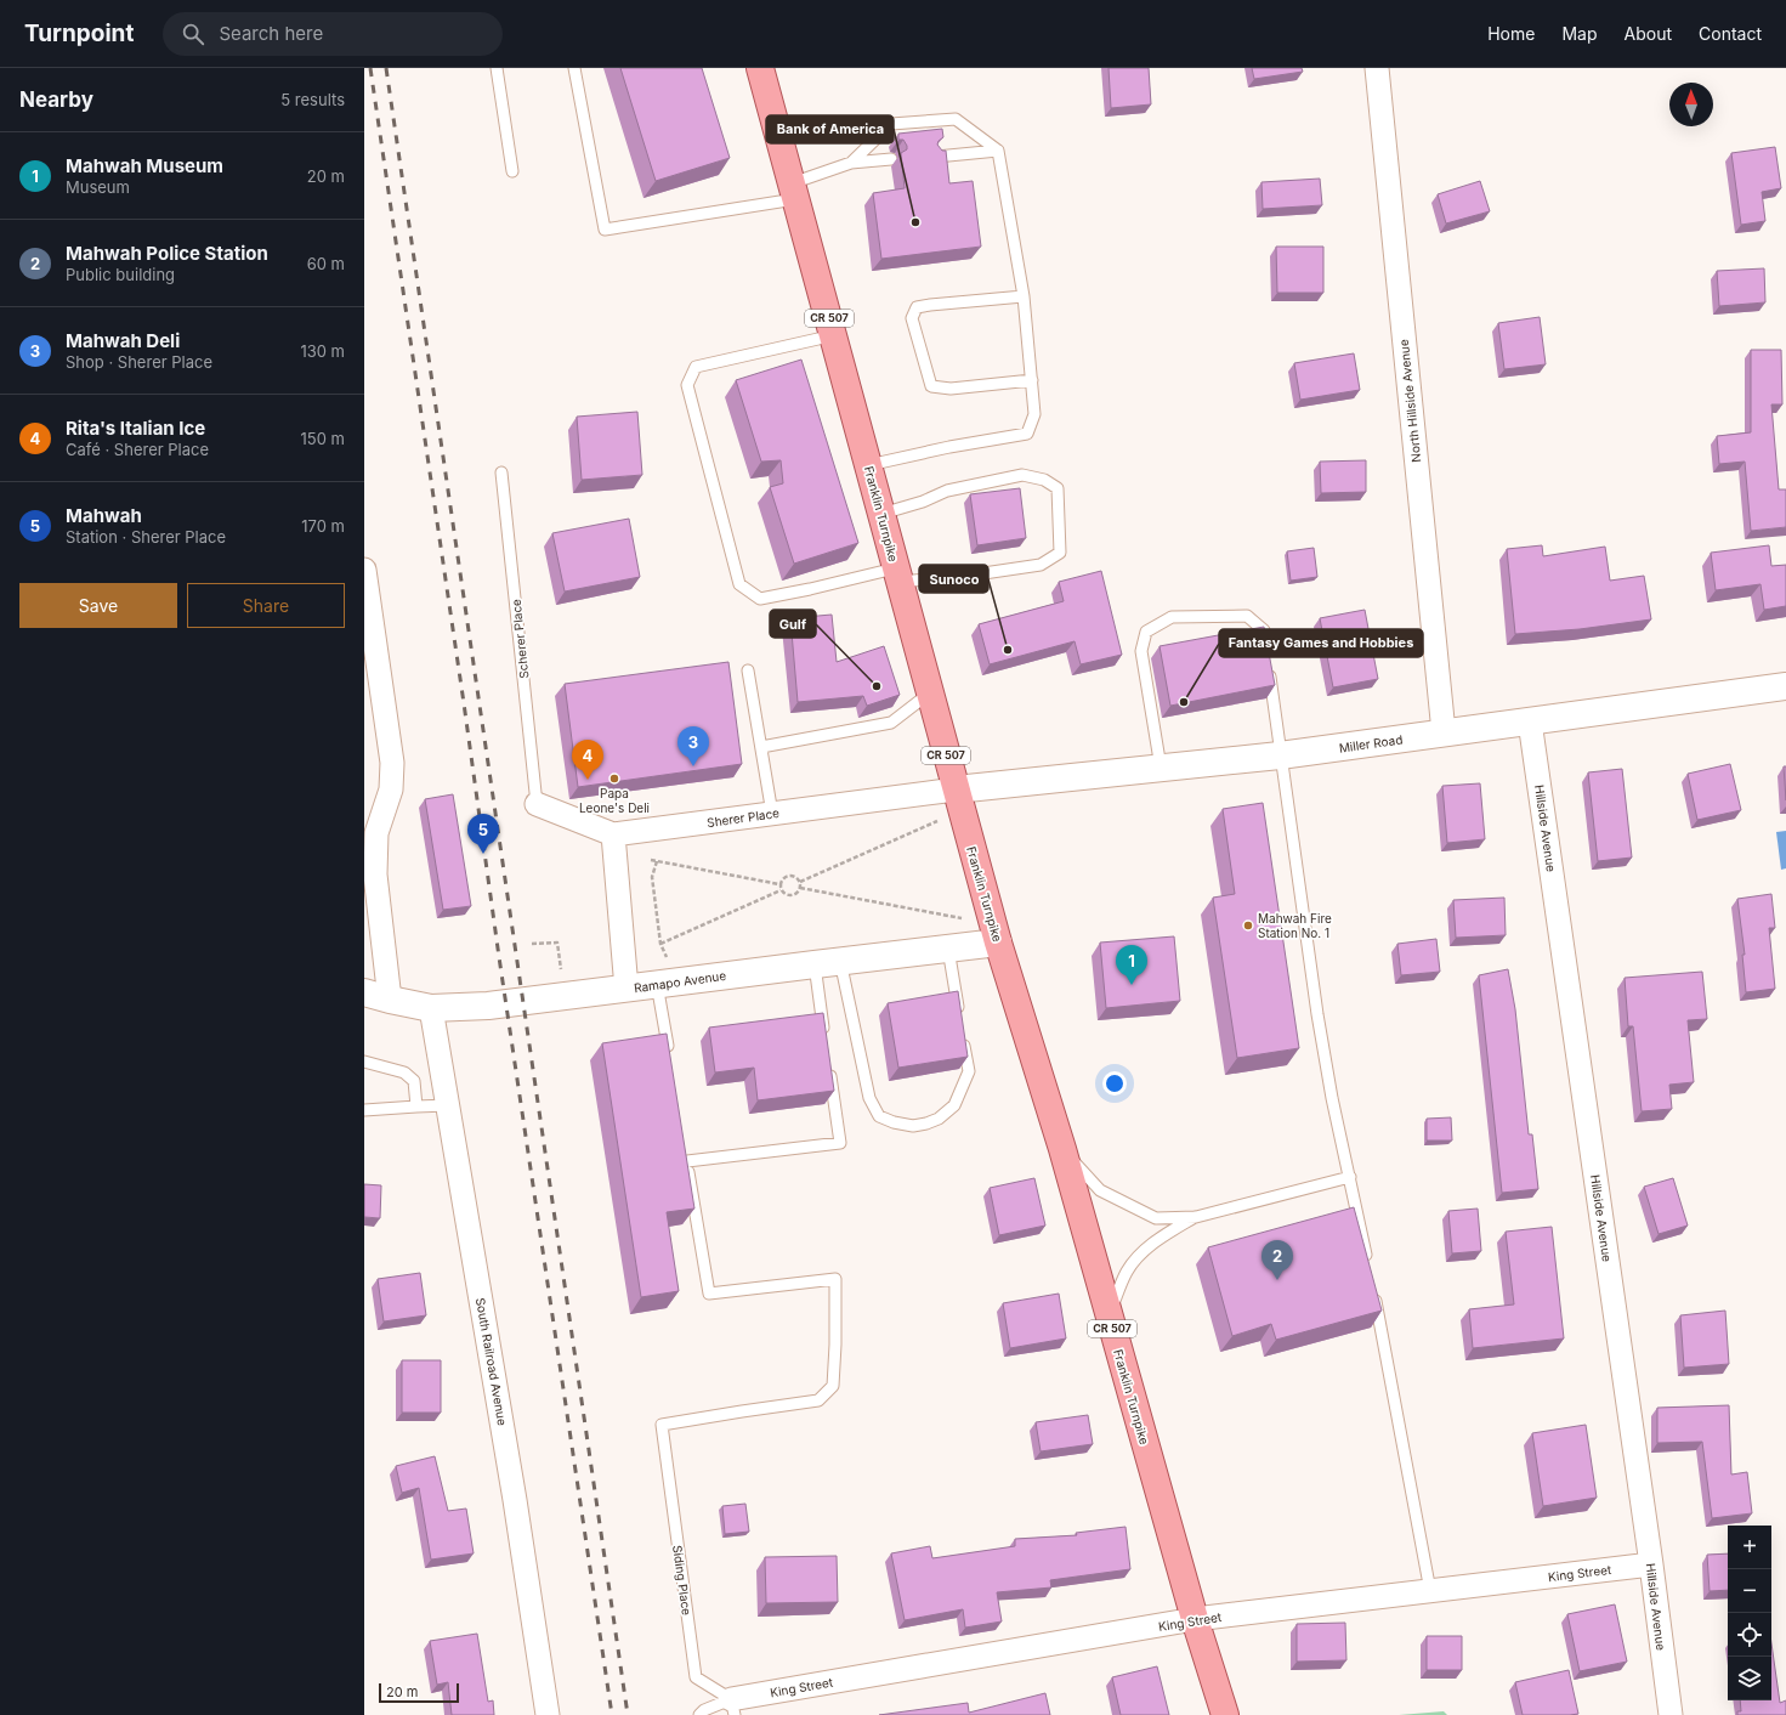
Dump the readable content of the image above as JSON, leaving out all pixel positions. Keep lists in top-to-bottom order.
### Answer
{
  "streets": {
    "main road": ["CR 507", "Franklin Turnpike"],
    "street": [
      "North Hillside Avenue",
      "Miller Road",
      "Sherer Place",
      "Hillside Avenue",
      "Ramapo Avenue",
      "South Railroad Avenue",
      "King Street"
    ],
    "lane": ["Scherer Place", "Siding Place"]
  },
  "crossings": [
    ["North Hillside Avenue", "Miller Road"],
    ["Franklin Turnpike", "Miller Road"],
    ["Franklin Turnpike", "Sherer Place"],
    ["Franklin Turnpike", "Ramapo Avenue"],
    ["Franklin Turnpike", "King Street"],
    ["Scherer Place", "Sherer Place"],
    ["Miller Road", "Sherer Place"],
    ["Miller Road", "Hillside Avenue"],
    ["Hillside Avenue", "King Street"],
    ["Ramapo Avenue", "South Railroad Avenue"],
    ["King Street", "Siding Place"]
  ],
  "places": [
    "Bank of America",
    "Sunoco",
    "Gulf",
    "Fantasy Games and Hobbies",
    "Papa Leone's Deli",
    "Mahwah Fire Station No. 1"
  ],
  "scale_bar": "20 m",
  "north": "top",
  "page": {
    "header": "Turnpoint",
    "search": "Search here",
    "nav": [
      "Home",
      "Map",
      "About",
      "Contact"
    ],
    "heading": ["Nearby", "5 results"],
    "list": [
      {
        "mark": "1",
        "name": "Mahwah Museum",
        "note": "Museum",
        "value": "20 m"
      },
      {
        "mark": "2",
        "name": "Mahwah Police Station",
        "note": "Public building",
        "value": "60 m"
      },
      {
        "mark": "3",
        "name": "Mahwah Deli",
        "note": "Shop · Sherer Place",
        "value": "130 m"
      },
      {
        "mark": "4",
        "name": "Rita's Italian Ice",
        "note": "Café · Sherer Place",
        "value": "150 m"
      },
      {
        "mark": "5",
        "name": "Mahwah",
        "note": "Station · Sherer Place",
        "value": "170 m"
      }
    ],
    "buttons": ["Save", "Share"],
    "pins": [
      "3",
      "4",
      "5",
      "1",
      "2"
    ],
    "map_buttons": ["+", "−"],
    "scale": "20 m"
  }
}
